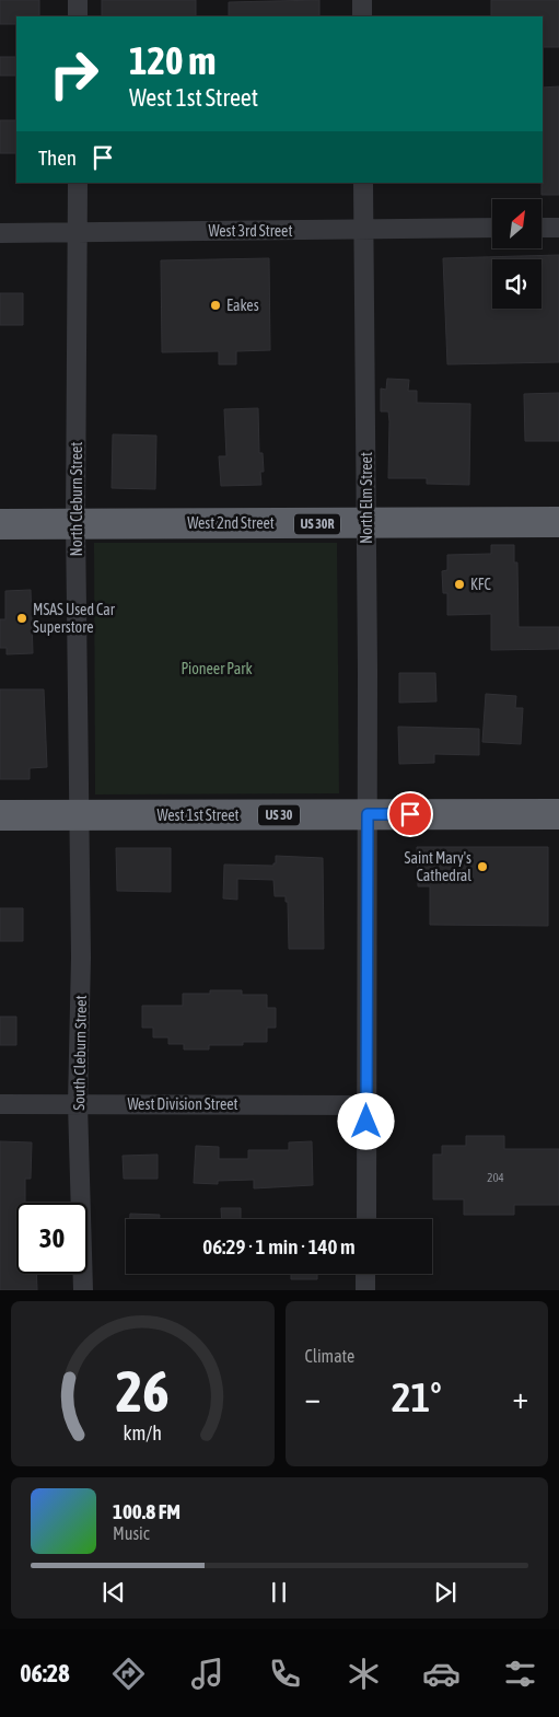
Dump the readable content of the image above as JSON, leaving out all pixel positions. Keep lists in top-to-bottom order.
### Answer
{
  "streets": {
    "highway": [
      "West 2nd Street",
      "US 30R",
      "West 1st Street",
      "US 30"
    ],
    "street": [
      "West 3rd Street",
      "North Elm Street",
      "North Cleburn Street",
      "South Cleburn Street",
      "West Division Street"
    ]
  },
  "crossings": [
    ["West 3rd Street", "North Elm Street"],
    ["West 3rd Street", "North Cleburn Street"],
    ["North Elm Street", "West 2nd Street"],
    ["North Elm Street", "West 1st Street"],
    ["North Elm Street", "West Division Street"],
    ["North Cleburn Street", "West 2nd Street"],
    ["North Cleburn Street", "West 1st Street"],
    ["North Cleburn Street", "South Cleburn Street"],
    ["West 1st Street", "South Cleburn Street"],
    ["South Cleburn Street", "West Division Street"]
  ],
  "parks": ["Pioneer Park"],
  "places": [
    "Eakes",
    "KFC",
    "MSAS Used Car Superstore",
    "Saint Mary's Cathedral"
  ],
  "house_numbers": ["204"],
  "north": "top right",
  "page": {
    "turn": ["120 m", "West 1st Street"],
    "then": "Then",
    "limit": "30",
    "trip": "06:29 · 1 min · 140 m",
    "tile": "Climate",
    "heat": ["−", "21°", "+"],
    "song": ["100.8 FM", "Music"],
    "tabs": "06:28",
    "gauge": ["26", "km/h"]
  }
}
